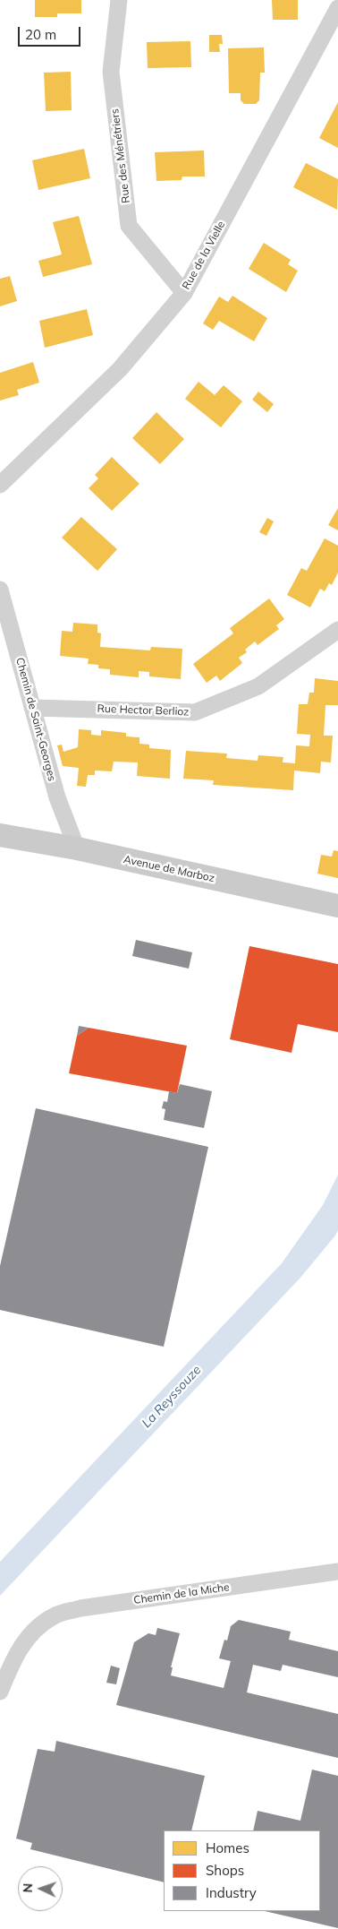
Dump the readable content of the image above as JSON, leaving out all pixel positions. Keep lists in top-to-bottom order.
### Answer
{
  "streets": {
    "main road": ["Avenue de Marboz"],
    "street": [
      "Rue des Ménétriers",
      "Rue de la Vielle",
      "Rue Hector Berlioz",
      "Chemin de Saint-Georges",
      "Chemin de la Miche"
    ]
  },
  "crossings": [
    ["Rue des Ménétriers", "Rue de la Vielle"],
    ["Rue Hector Berlioz", "Chemin de Saint-Georges"],
    ["Chemin de Saint-Georges", "Avenue de Marboz"]
  ],
  "water": ["La Reyssouze"],
  "legend": ["Homes", "Shops", "Industry"],
  "scale_bar": "20 m",
  "north": "left"
}
